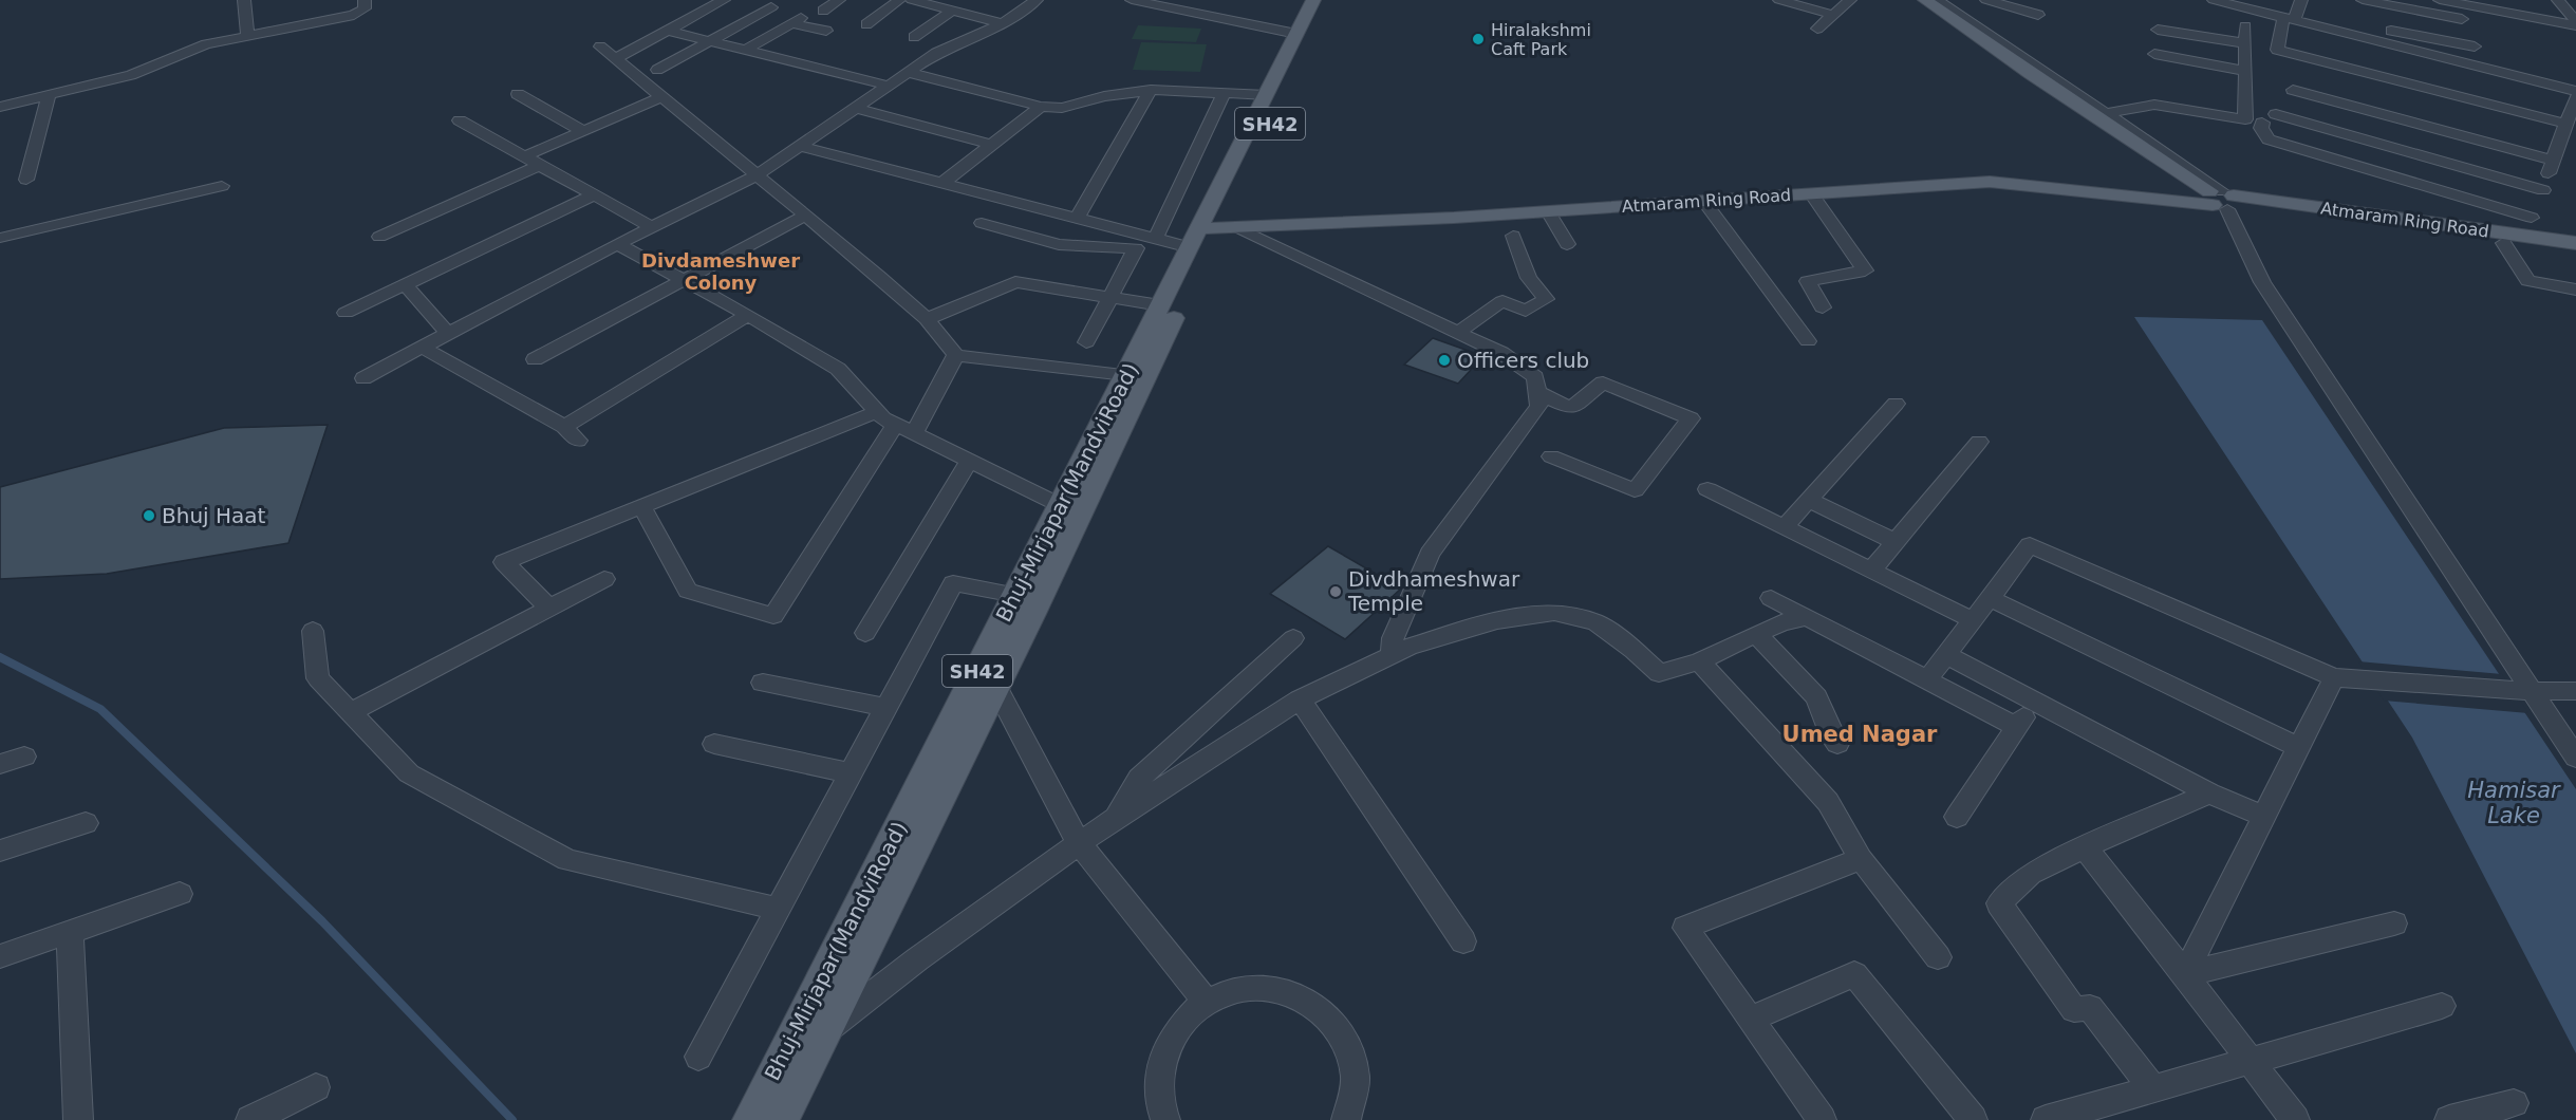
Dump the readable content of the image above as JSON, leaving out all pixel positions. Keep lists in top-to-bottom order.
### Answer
{
  "streets": {
    "main road": ["SH42", "Atmaram Ring Road", "Bhuj-Mirjapar(MandviRoad)"]
  },
  "crossings": [
    ["Atmaram Ring Road", "Bhuj-Mirjapar(MandviRoad)"]
  ],
  "districts": ["Divdameshwer Colony", "Umed Nagar"],
  "water": ["Hamisar Lake"],
  "places": [
    "Hiralakshmi Caft Park",
    "Officers club",
    "Bhuj Haat",
    "Divdhameshwar Temple"
  ]
}
